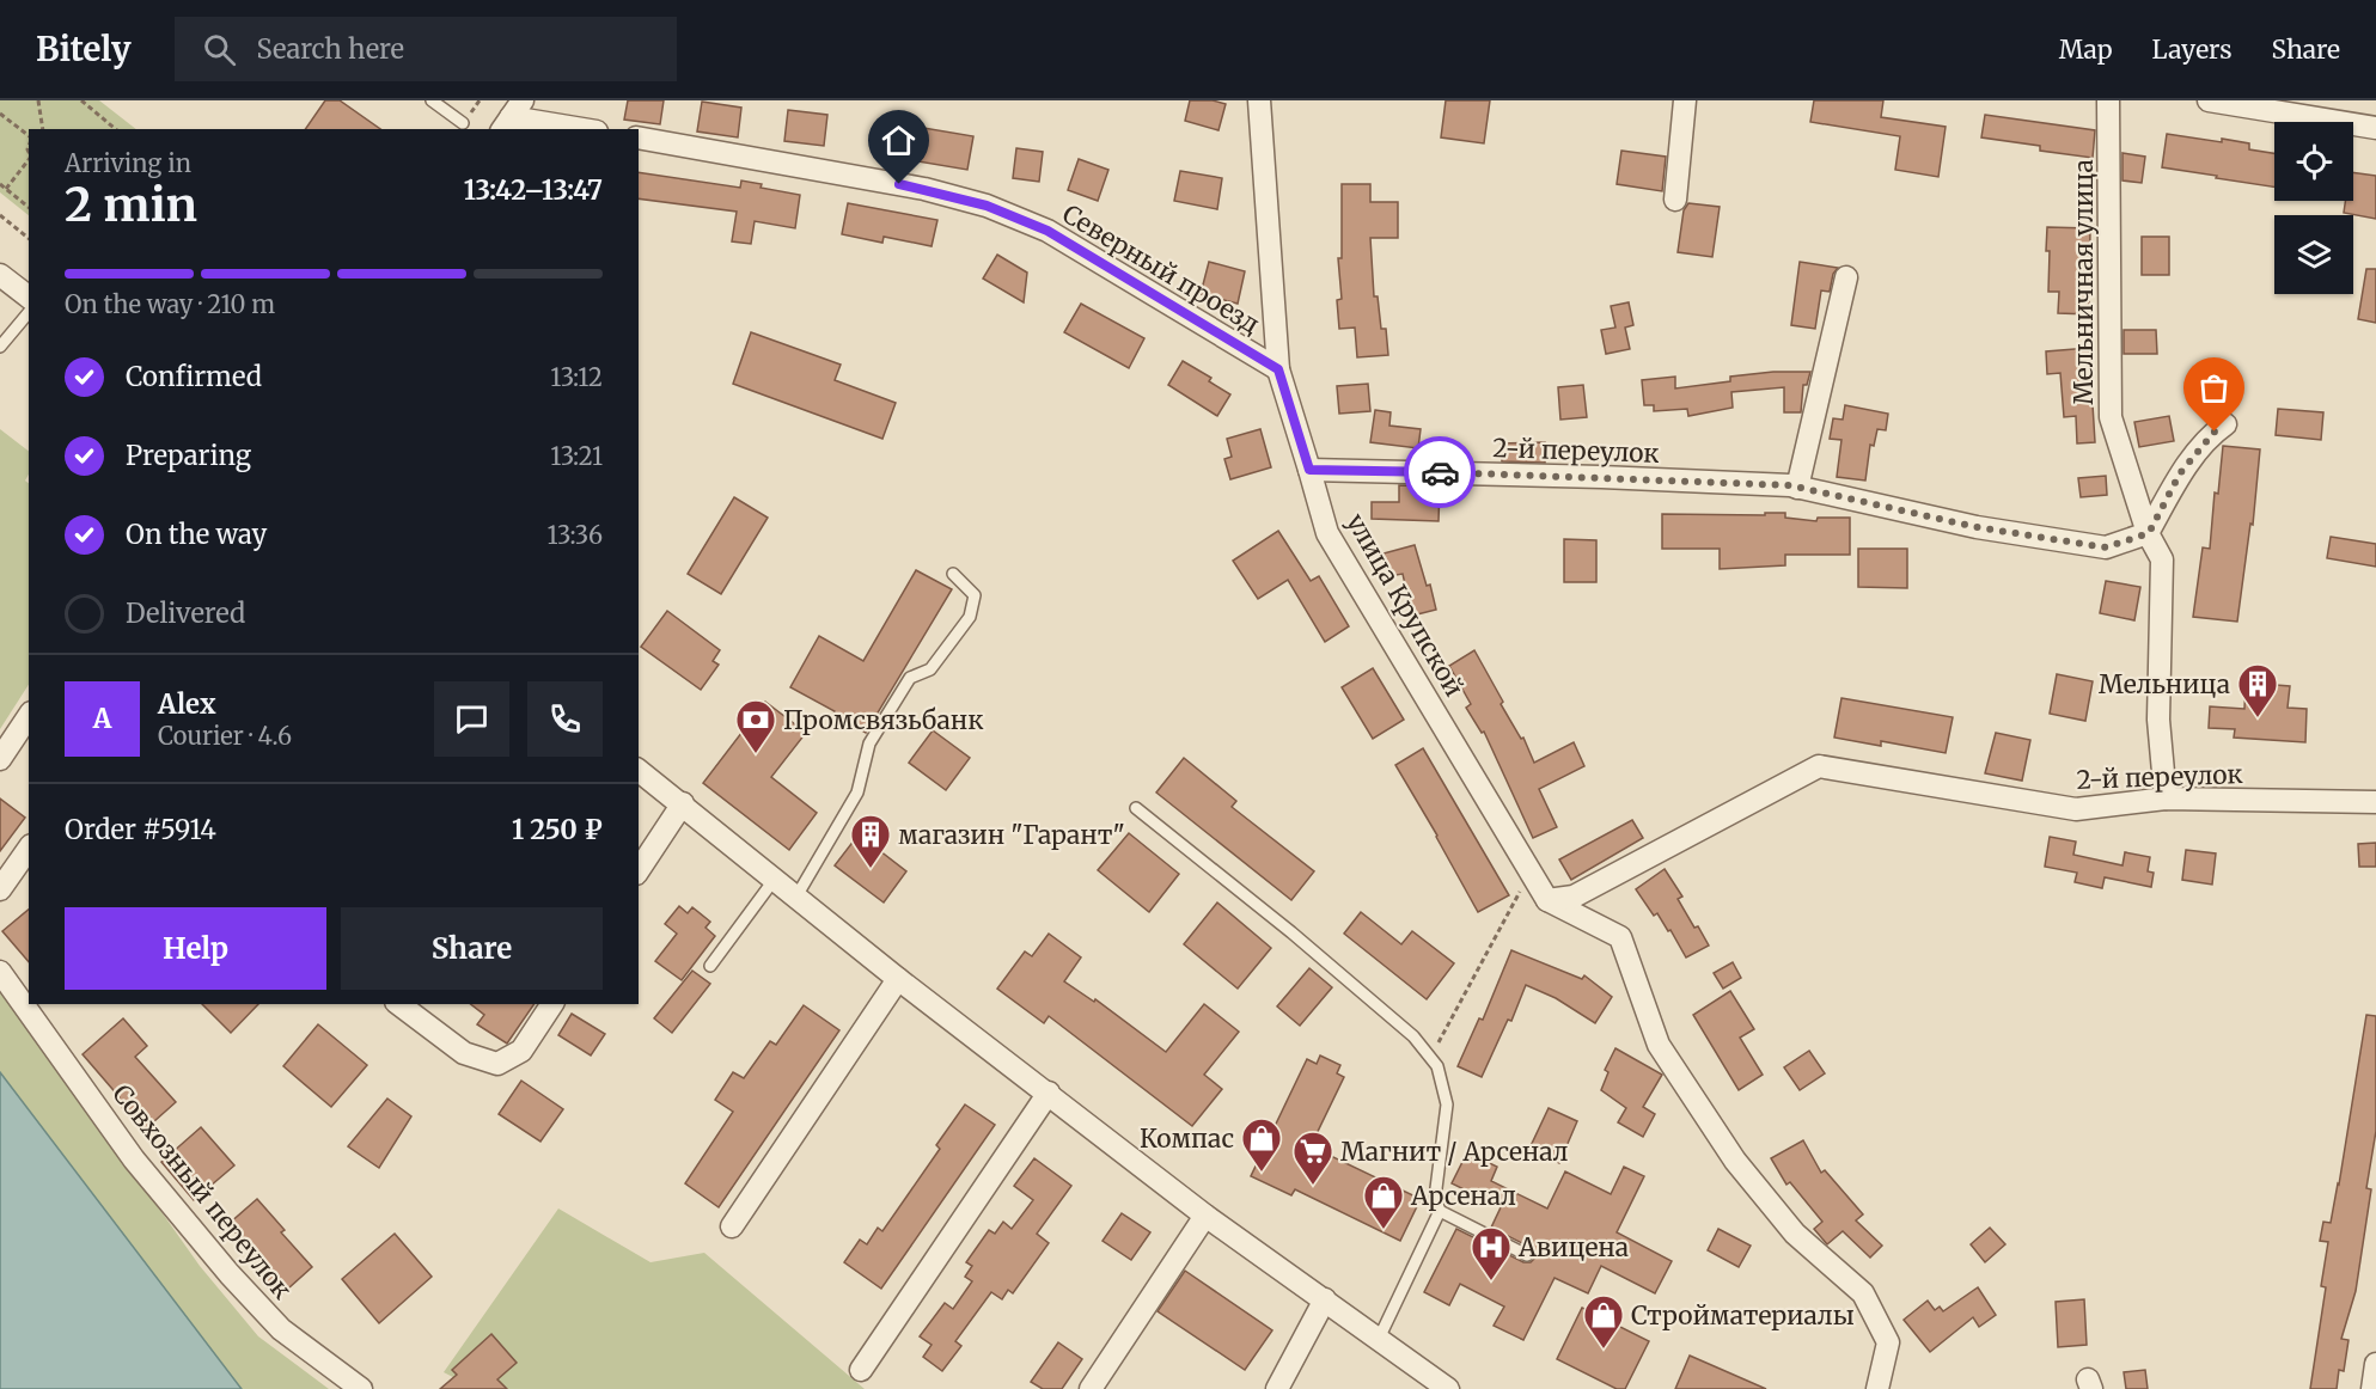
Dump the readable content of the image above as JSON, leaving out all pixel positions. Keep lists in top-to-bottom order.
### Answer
{
  "streets": {
    "street": [
      "Северный проезд",
      "Мельничная улица",
      "2-й переулок",
      "улица Крупской",
      "Совхозный переулок"
    ]
  },
  "crossings": [
    ["Северный проезд", "улица Крупской"],
    ["Мельничная улица", "2-й переулок"],
    ["2-й переулок", "улица Крупской"]
  ],
  "places": {
    "building": ["Мельница", "магазин \"Гарант\""],
    "bank": ["Промсвязьбанк"],
    "shop": ["Компас", "Арсенал", "Стройматериалы"],
    "supermarket": ["Магнит / Арсенал"],
    "hospital": ["Авицена"]
  },
  "page": {
    "header": "Bitely",
    "search": "Search here",
    "nav": ["Map", "Layers", "Share"],
    "heading": ["2 min", "Arriving in", "13:42–13:47"],
    "panel": [
      "Alex",
      "Courier · 4.6",
      "Order #5914",
      "1 250 ₽"
    ],
    "bar": "On the way · 210 m",
    "list": [
      ["Confirmed", "13:12"],
      ["Preparing", "13:21"],
      ["On the way", "13:36"],
      "Delivered"
    ],
    "round": "A",
    "buttons": ["Help", "Share"]
  }
}
